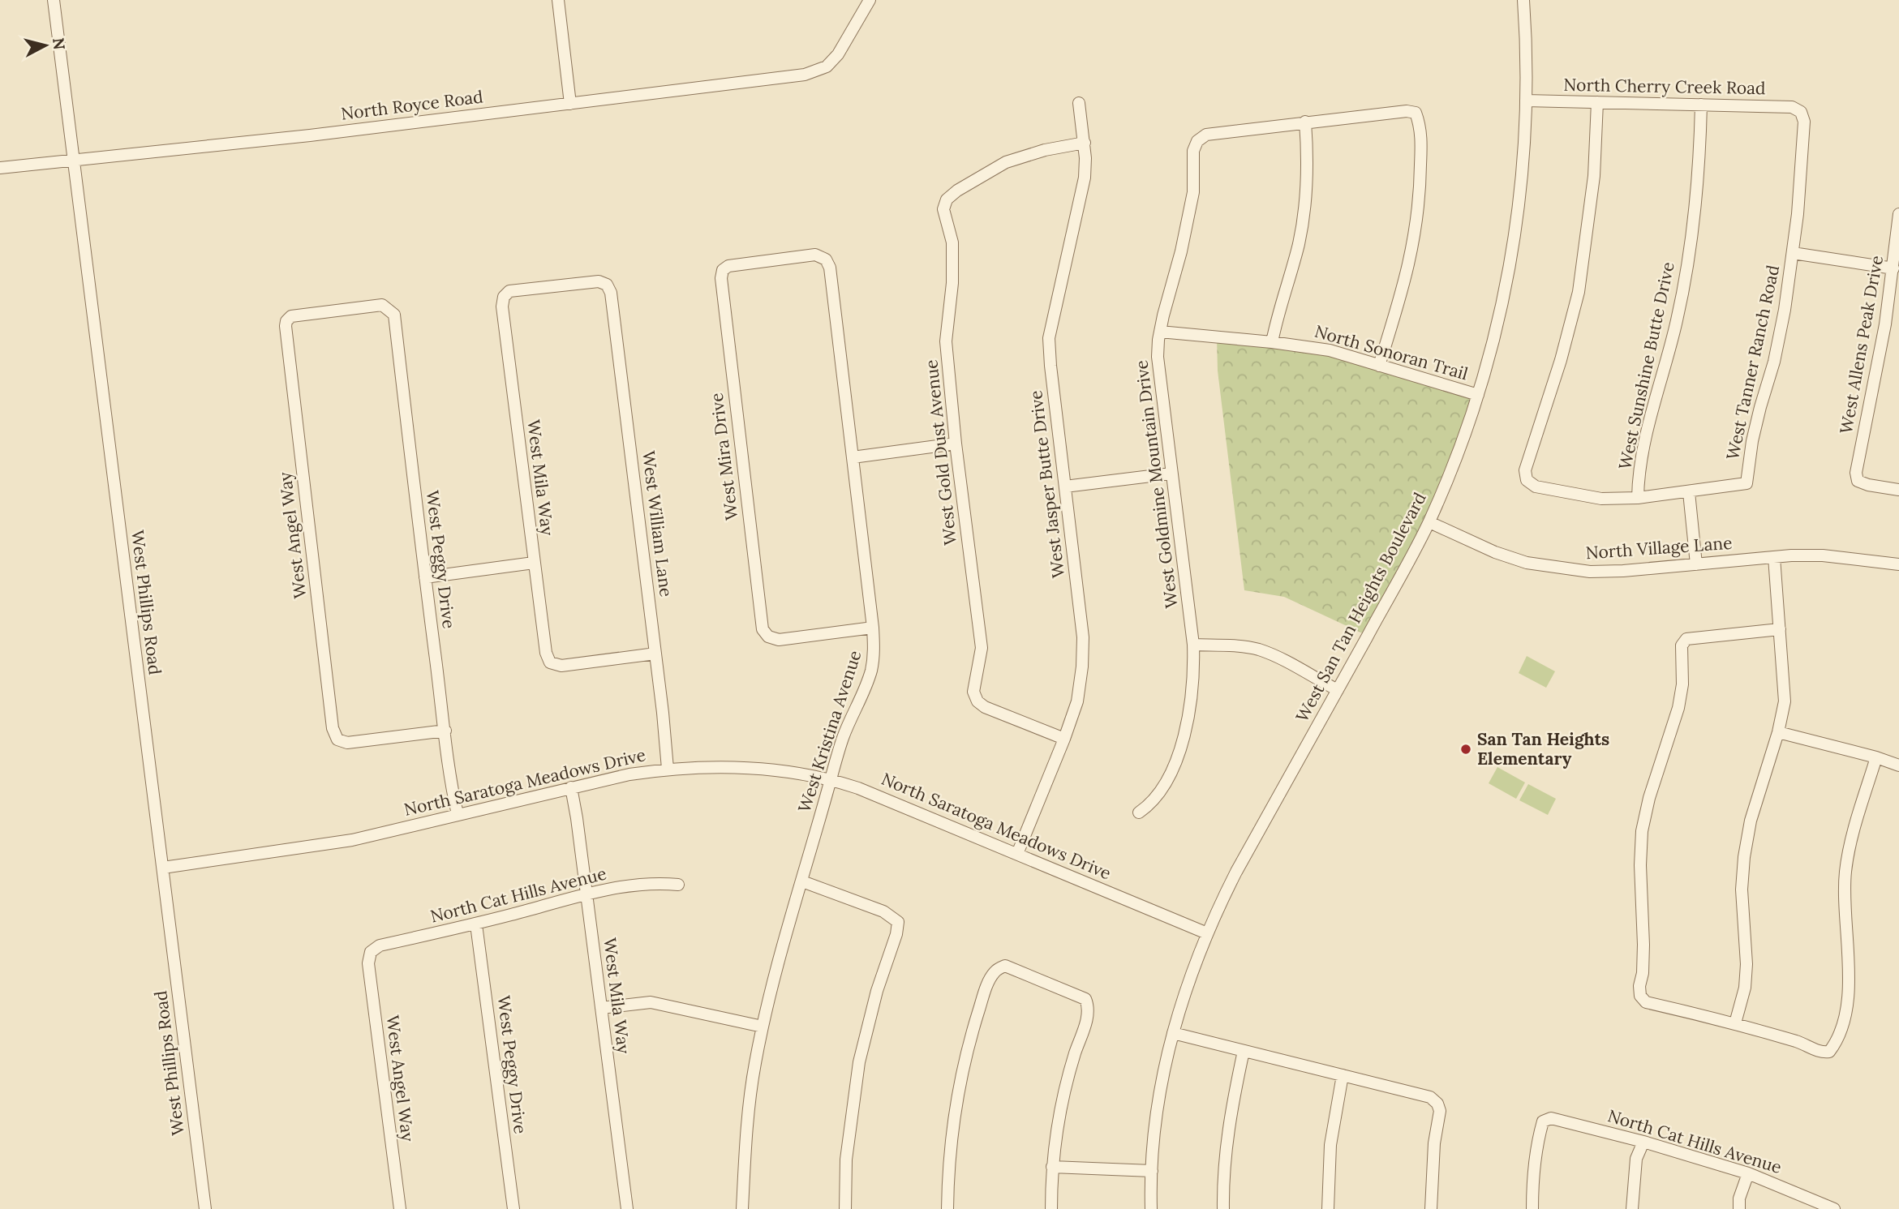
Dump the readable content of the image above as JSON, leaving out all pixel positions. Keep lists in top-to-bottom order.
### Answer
{
  "streets": {
    "street": [
      "North Cherry Creek Road",
      "North Royce Road",
      "West Allens Peak Drive",
      "North Sonoran Trail",
      "West Tanner Ranch Road",
      "West Sunshine Butte Drive",
      "West Gold Dust Avenue",
      "West Mira Drive",
      "West Mila Way",
      "West Jasper Butte Drive",
      "West Goldmine Mountain Drive",
      "West William Lane",
      "West Angel Way",
      "North Village Lane",
      "West Peggy Drive",
      "West Phillips Road",
      "West San Tan Heights Boulevard",
      "West Kristina Avenue",
      "North Saratoga Meadows Drive",
      "North Cat Hills Avenue"
    ]
  },
  "crossings": [
    ["North Cherry Creek Road", "West Tanner Ranch Road"],
    ["North Cherry Creek Road", "West Sunshine Butte Drive"],
    ["North Cherry Creek Road", "West San Tan Heights Boulevard"],
    ["North Royce Road", "West Phillips Road"],
    ["North Sonoran Trail", "West Goldmine Mountain Drive"],
    ["North Sonoran Trail", "West San Tan Heights Boulevard"],
    ["West Gold Dust Avenue", "West Jasper Butte Drive"],
    ["West Mira Drive", "West Kristina Avenue"],
    ["West Mila Way", "West William Lane"],
    ["West Mila Way", "North Saratoga Meadows Drive"],
    ["West Mila Way", "North Cat Hills Avenue"],
    ["West Jasper Butte Drive", "North Saratoga Meadows Drive"],
    ["West William Lane", "North Saratoga Meadows Drive"],
    ["West Angel Way", "West Peggy Drive"],
    ["West Angel Way", "North Cat Hills Avenue"],
    ["North Village Lane", "West San Tan Heights Boulevard"],
    ["West Peggy Drive", "North Saratoga Meadows Drive"],
    ["West Peggy Drive", "North Cat Hills Avenue"],
    ["West Phillips Road", "North Saratoga Meadows Drive"],
    ["West San Tan Heights Boulevard", "North Saratoga Meadows Drive"],
    ["West Kristina Avenue", "North Saratoga Meadows Drive"]
  ],
  "places": ["San Tan Heights Elementary"],
  "north": "right"
}
